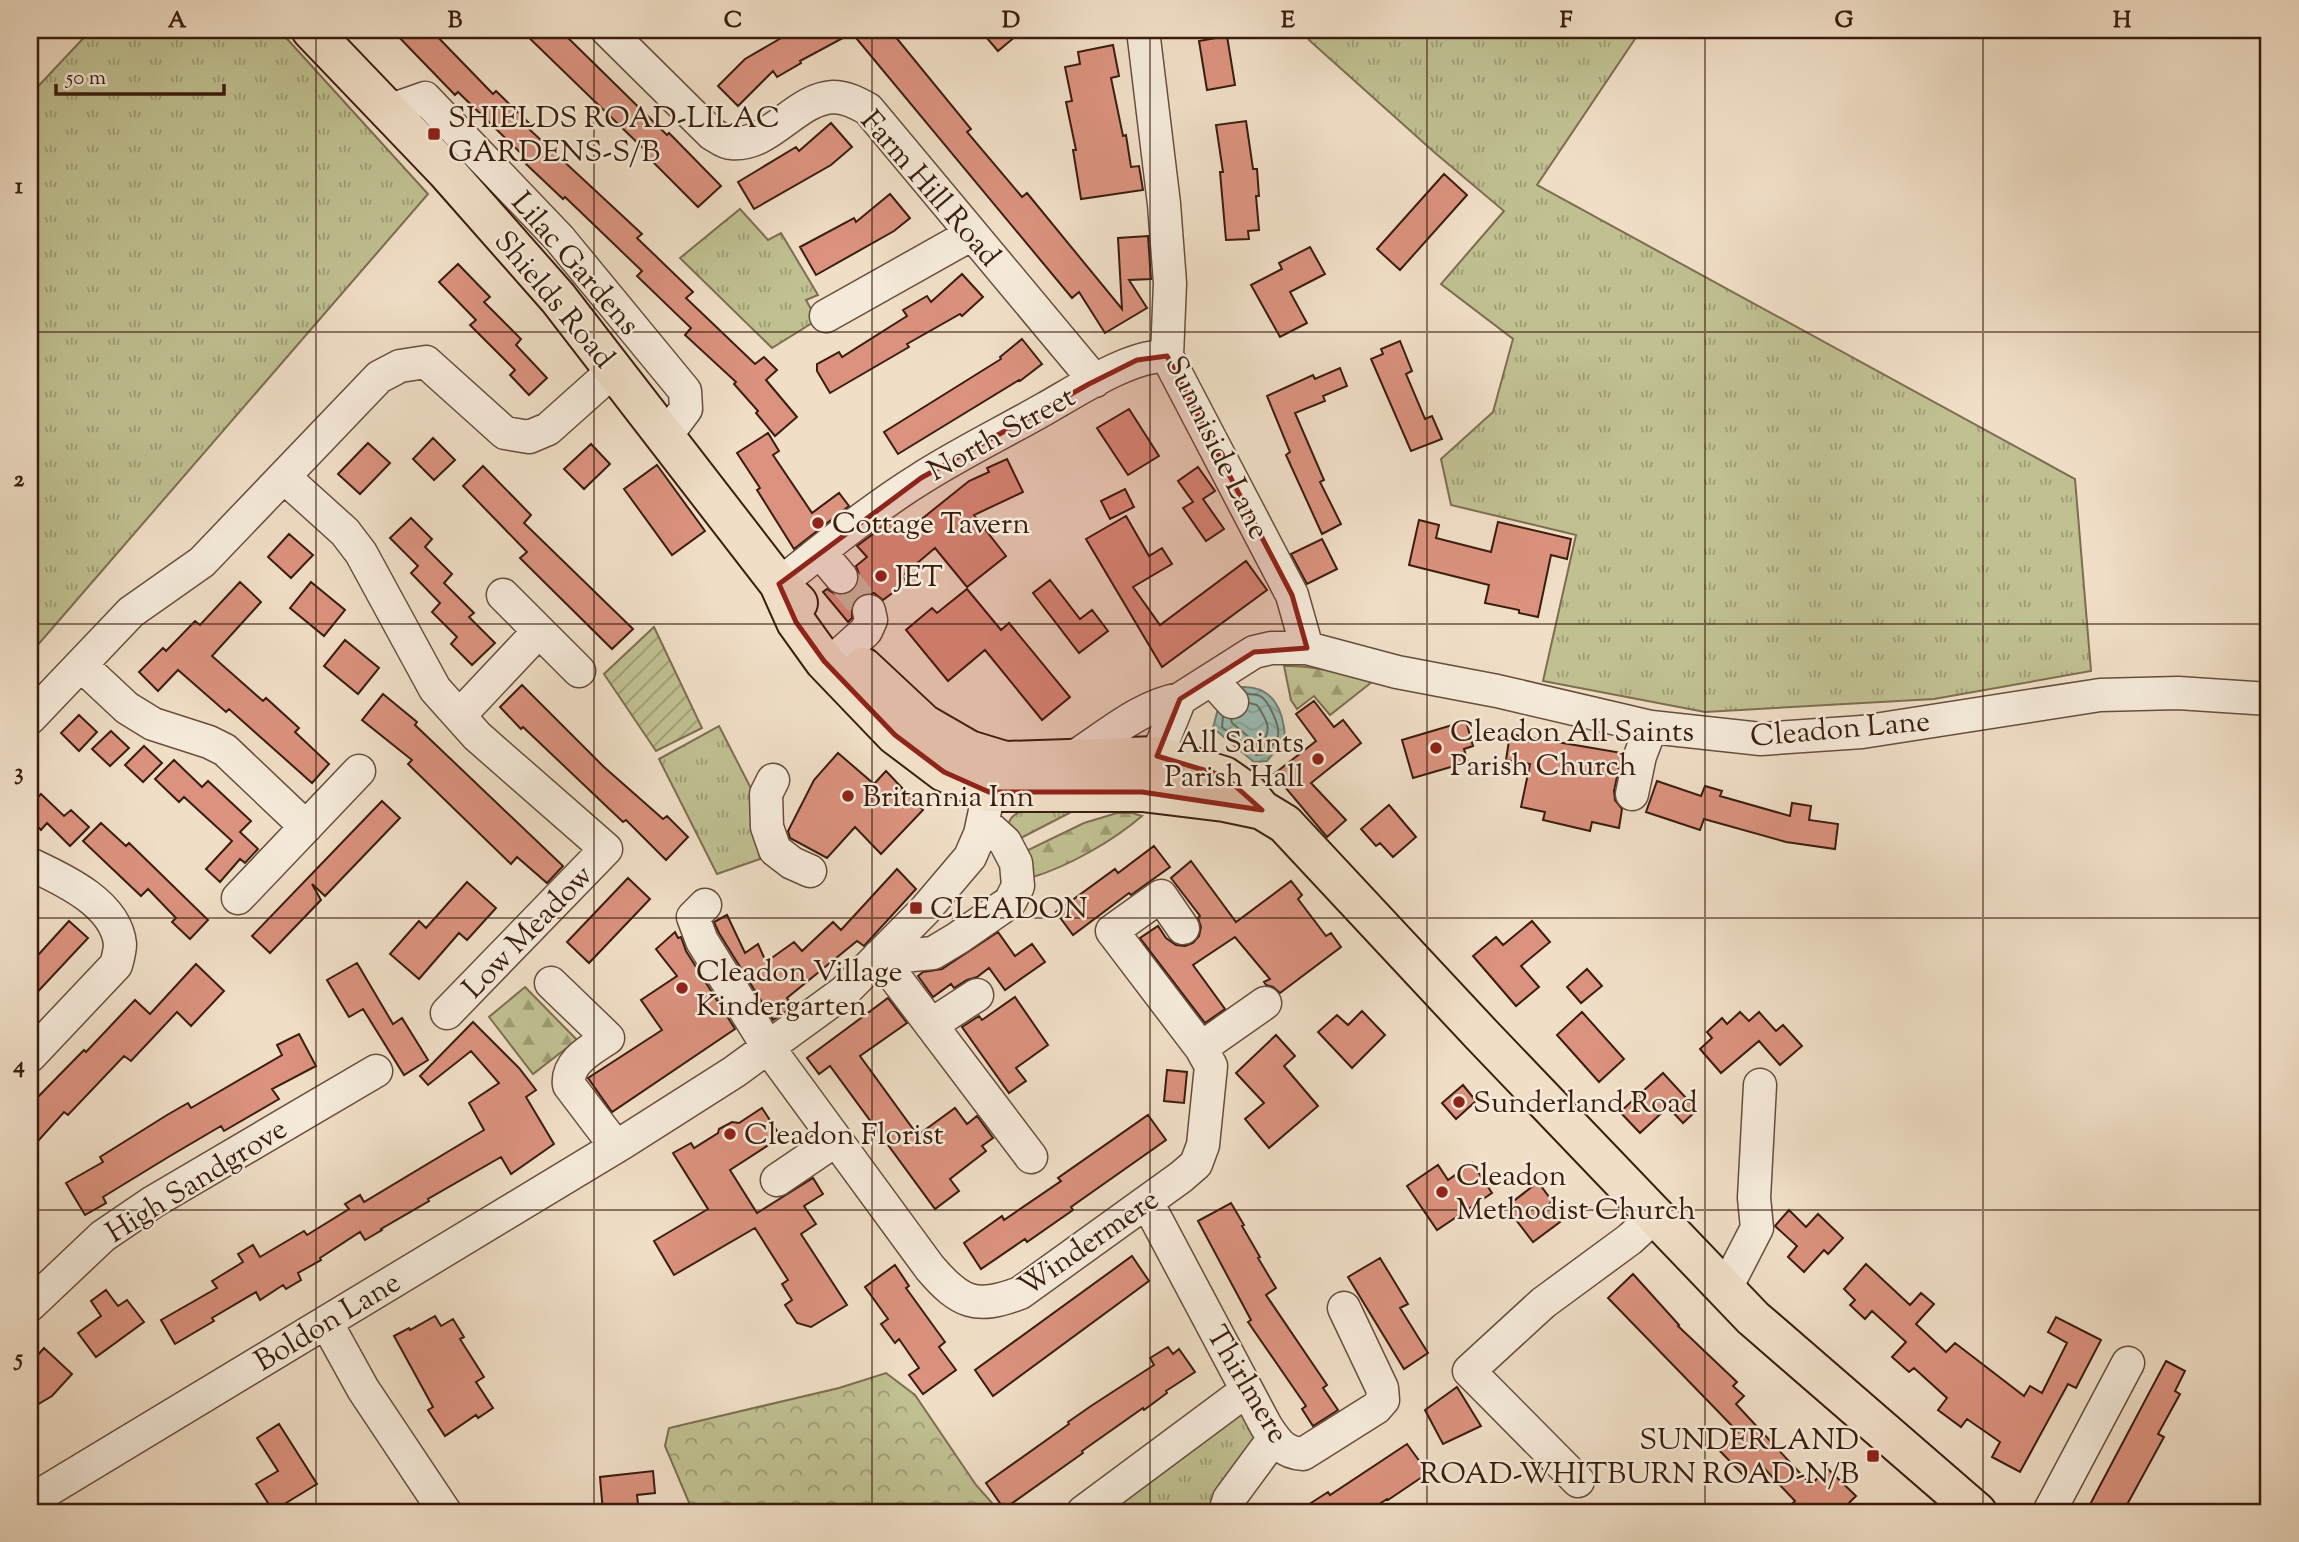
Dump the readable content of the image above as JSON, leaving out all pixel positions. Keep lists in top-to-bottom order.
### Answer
{
  "streets": {
    "highway": ["Shields Road"],
    "street": [
      "Farm Hill Road",
      "Lilac Gardens",
      "North Street",
      "Sunniside Lane",
      "Cleadon Lane",
      "Low Meadow",
      "High Sandgrove",
      "Windermere",
      "Boldon Lane",
      "Thirlmere"
    ]
  },
  "crossings": [
    ["Farm Hill Road", "North Street"],
    ["Lilac Gardens", "Shields Road"],
    ["Shields Road", "North Street"],
    ["Shields Road", "Cleadon Lane"],
    ["Shields Road", "Boldon Lane"],
    ["North Street", "Sunniside Lane"],
    ["Sunniside Lane", "Cleadon Lane"],
    ["Windermere", "Boldon Lane"],
    ["Windermere", "Thirlmere"]
  ],
  "places": {
    "transit": ["SHIELDS ROAD-LILAC GARDENS-S/B", "CLEADON", "SUNDERLAND ROAD-WHITBURN ROAD-N/B"],
    "other": [
      "Cottage Tavern",
      "JET",
      "Cleadon All Saints Parish Church",
      "All Saints Parish Hall",
      "Britannia Inn",
      "Cleadon Village Kindergarten",
      "Sunderland Road",
      "Cleadon Florist",
      "Cleadon Methodist Church"
    ]
  },
  "scale_bar": "50 m",
  "grid": {
    "columns": [
      "A",
      "B",
      "C",
      "D",
      "E",
      "F",
      "G",
      "H"
    ],
    "rows": [
      "1",
      "2",
      "3",
      "4",
      "5"
    ]
  }
}
